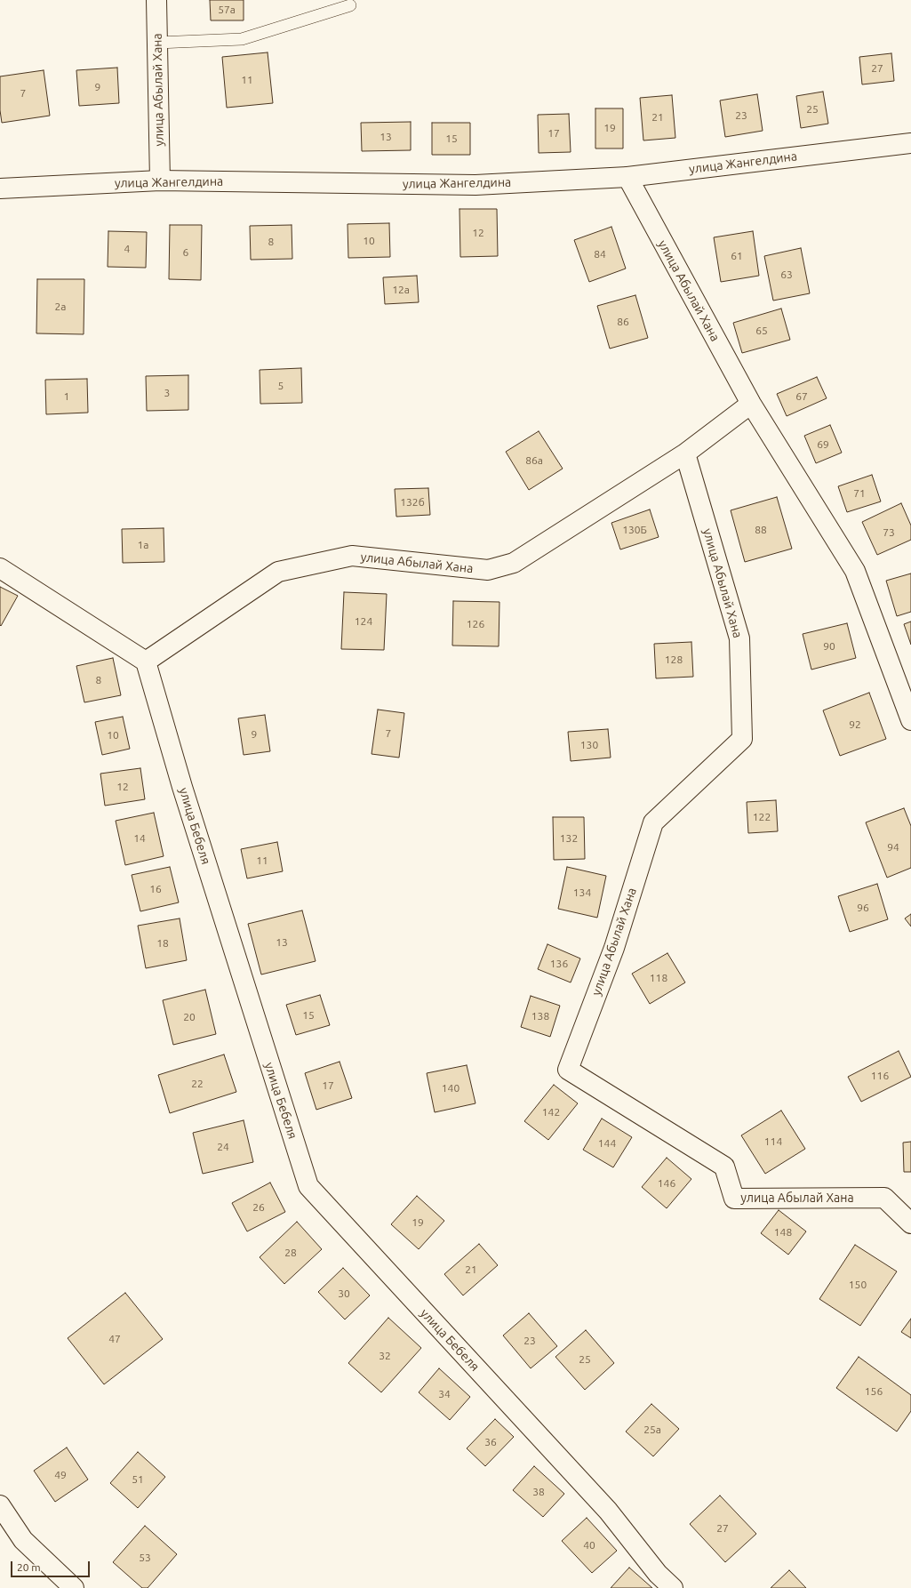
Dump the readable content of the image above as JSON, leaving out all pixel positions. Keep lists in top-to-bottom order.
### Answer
{
  "streets": {
    "street": ["улица Абылай Хана", "улица Жангелдина", "улица Бебеля"]
  },
  "crossings": [
    ["улица Абылай Хана", "улица Жангелдина"],
    ["улица Абылай Хана", "улица Бебеля"]
  ],
  "house_numbers": [
    "57а",
    "27",
    "11",
    "9",
    "7",
    "25",
    "23",
    "21",
    "19",
    "17",
    "13",
    "15",
    "12",
    "10",
    "8",
    "4",
    "6",
    "84",
    "61",
    "63",
    "12а",
    "2a",
    "86",
    "65",
    "5",
    "3",
    "1",
    "67",
    "69",
    "86а",
    "71",
    "132б",
    "130Б",
    "88",
    "73",
    "1а",
    "124",
    "126",
    "90",
    "128",
    "8",
    "92",
    "7",
    "9",
    "10",
    "130",
    "12",
    "122",
    "14",
    "132",
    "94",
    "11",
    "16",
    "134",
    "96",
    "13",
    "18",
    "136",
    "118",
    "15",
    "138",
    "20",
    "116",
    "22",
    "17",
    "140",
    "142",
    "114",
    "144",
    "24",
    "146",
    "26",
    "19",
    "148",
    "28",
    "21",
    "150",
    "30",
    "47",
    "23",
    "32",
    "25",
    "156",
    "34",
    "25а",
    "36",
    "49",
    "51",
    "38",
    "27",
    "40",
    "53"
  ],
  "scale_bar": "20 m"
}
